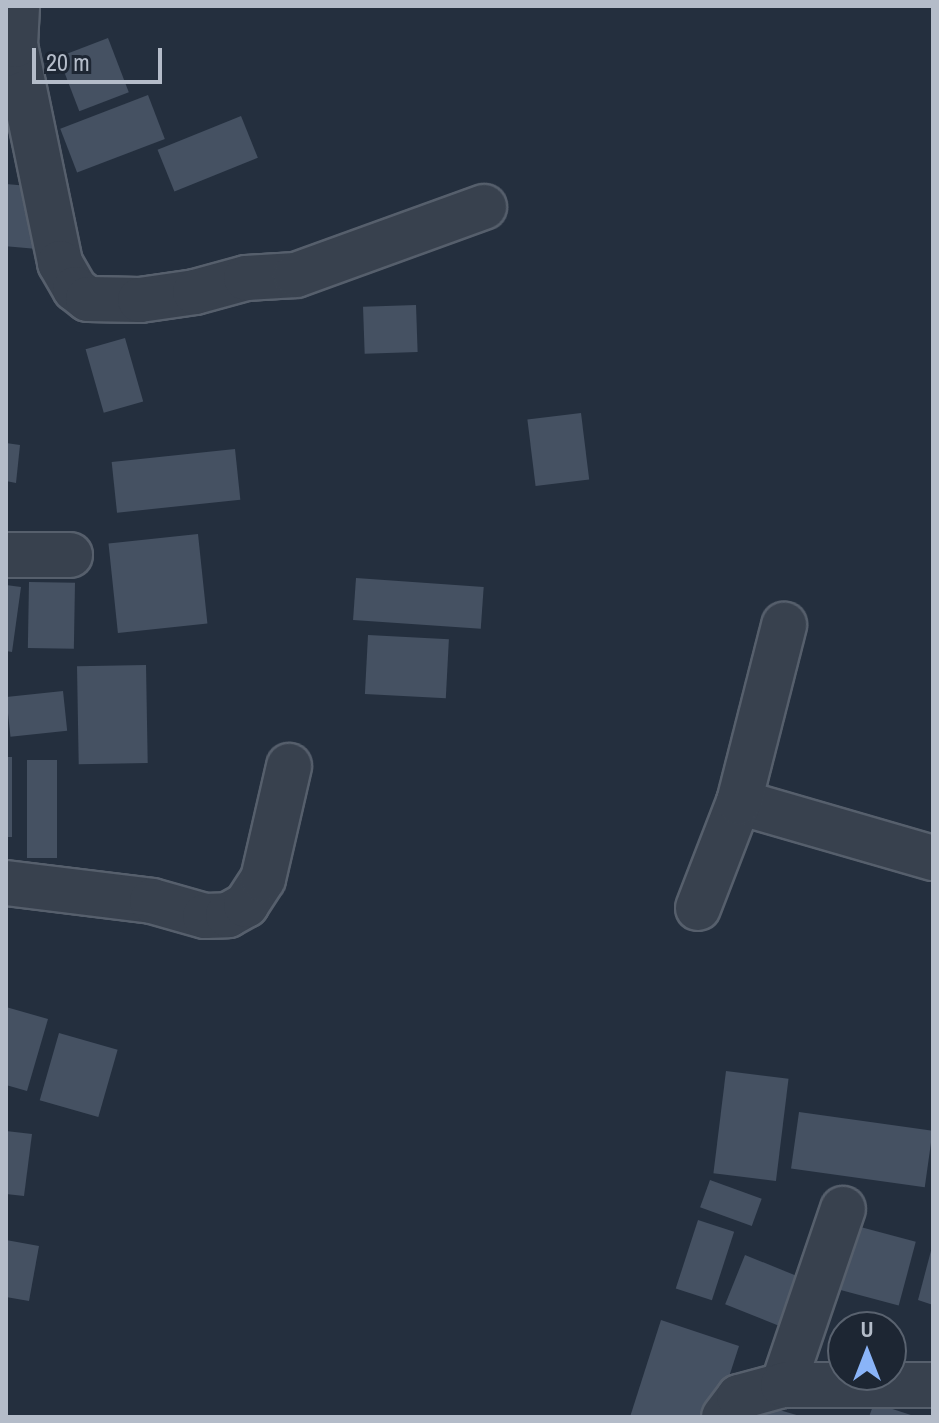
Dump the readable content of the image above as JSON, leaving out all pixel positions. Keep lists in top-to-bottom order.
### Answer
{
  "scale_bar": "20 m",
  "north": "top"
}
